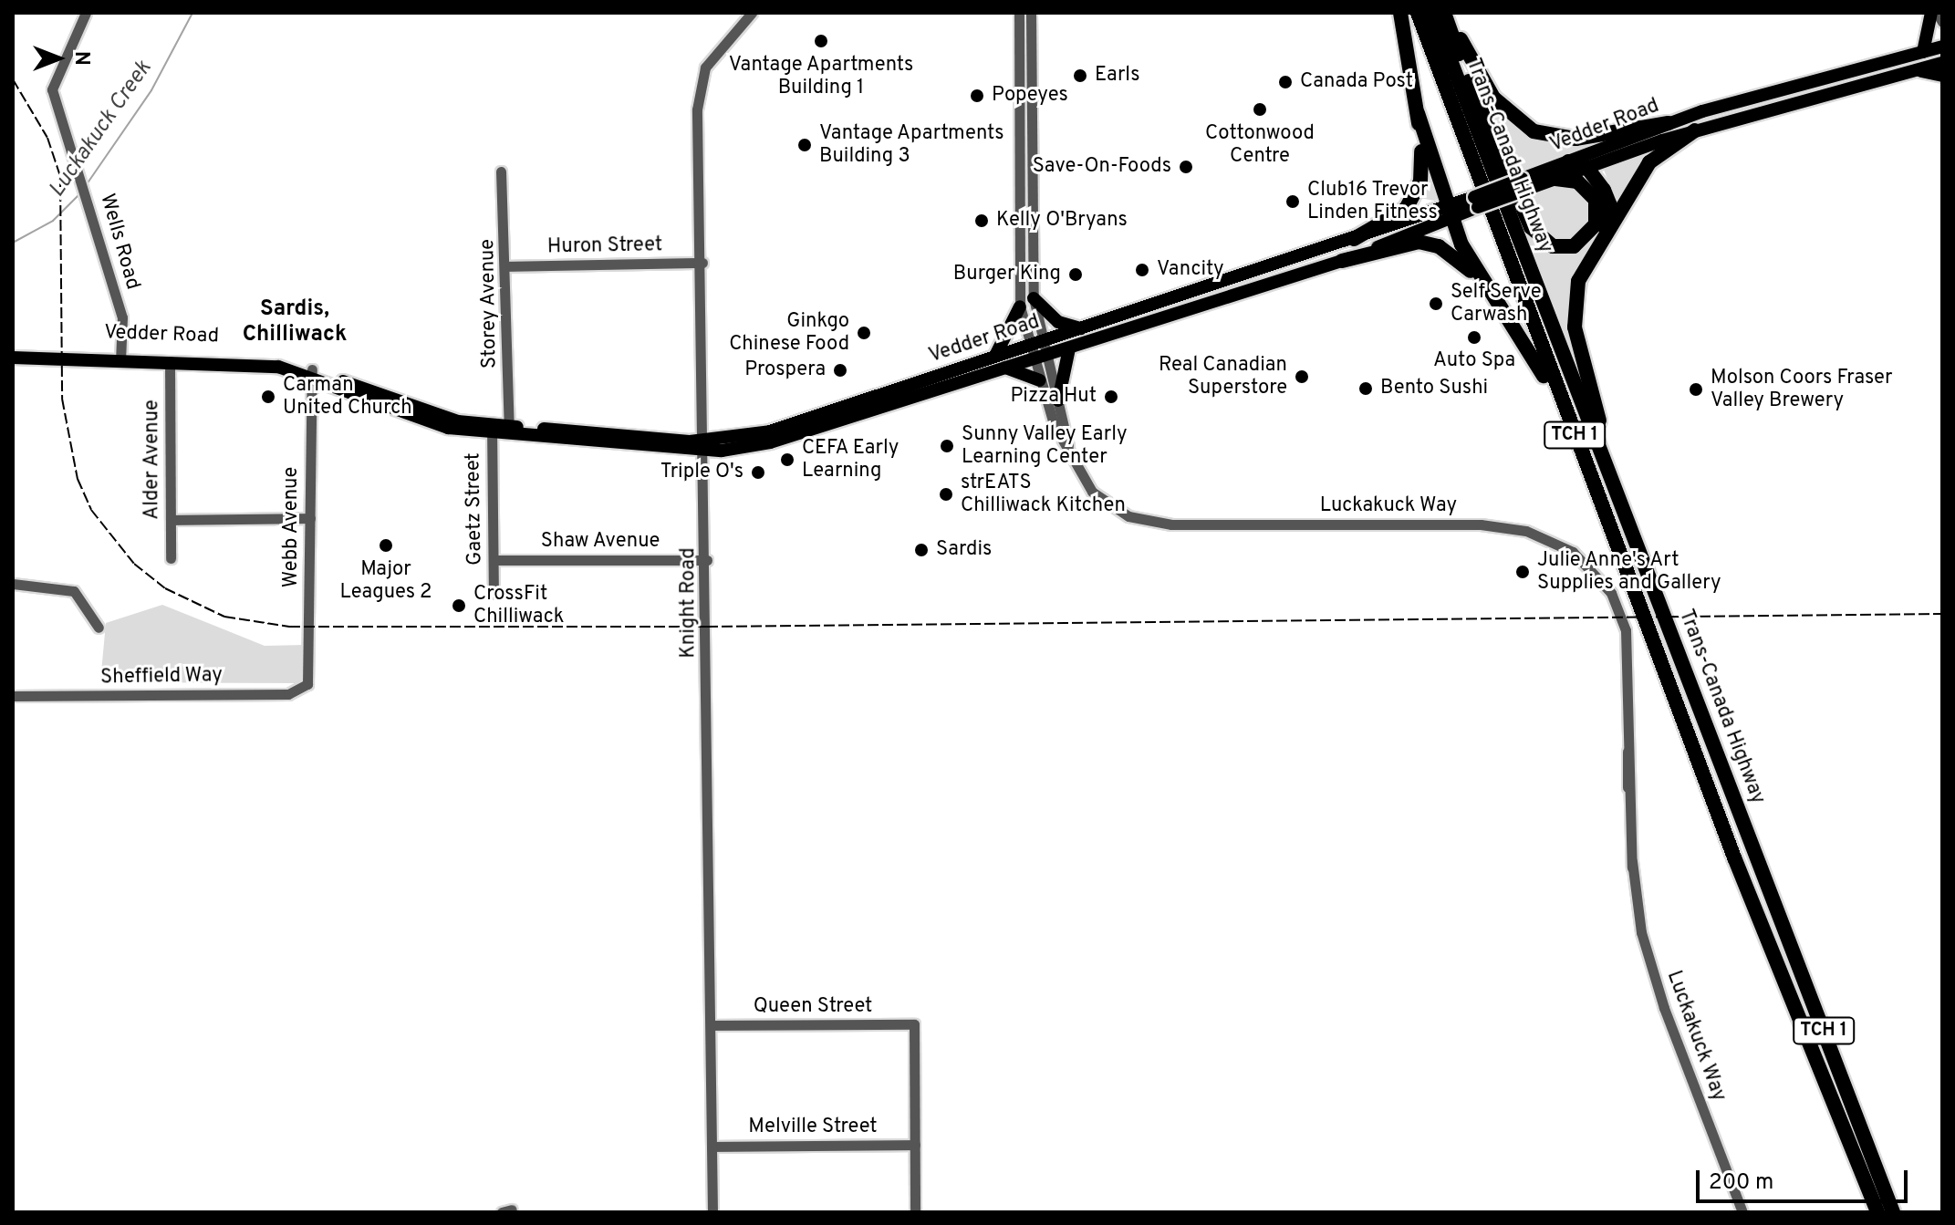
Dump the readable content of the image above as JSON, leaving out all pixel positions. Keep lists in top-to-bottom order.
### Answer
{
  "streets": {
    "highway": ["Trans-Canada Highway", "TCH 1"],
    "main road": ["Vedder Road"],
    "street": [
      "Wells Road",
      "Huron Street",
      "Storey Avenue",
      "Alder Avenue",
      "Luckakuck Way",
      "Gaetz Street",
      "Webb Avenue",
      "Shaw Avenue",
      "Knight Road",
      "Sheffield Way",
      "Queen Street",
      "Melville Street"
    ]
  },
  "crossings": [
    ["Vedder Road", "Wells Road"],
    ["Vedder Road", "Storey Avenue"],
    ["Vedder Road", "Alder Avenue"],
    ["Vedder Road", "Luckakuck Way"],
    ["Vedder Road", "Gaetz Street"],
    ["Vedder Road", "Webb Avenue"],
    ["Vedder Road", "Knight Road"],
    ["Huron Street", "Storey Avenue"],
    ["Huron Street", "Knight Road"],
    ["Gaetz Street", "Shaw Avenue"],
    ["Webb Avenue", "Sheffield Way"],
    ["Shaw Avenue", "Knight Road"],
    ["Knight Road", "Queen Street"],
    ["Knight Road", "Melville Street"],
    ["Queen Street", "Melville Street"]
  ],
  "districts": ["Sardis, Chilliwack"],
  "water": ["Luckakuck Creek"],
  "places": [
    "Vantage Apartments Building 1",
    "Earls",
    "Canada Post",
    "Popeyes",
    "Cottonwood Centre",
    "Vantage Apartments Building 3",
    "Save-On-Foods",
    "Club16 Trevor Linden Fitness",
    "Kelly O'Bryans",
    "Vancity",
    "Burger King",
    "Self Serve Carwash",
    "Ginkgo Chinese Food",
    "Auto Spa",
    "Prospera",
    "Real Canadian Superstore",
    "Bento Sushi",
    "Molson Coors Fraser Valley Brewery",
    "Carman United Church",
    "Pizza Hut",
    "Sunny Valley Early Learning Center",
    "CEFA Early Learning",
    "Triple O's",
    "strEATS Chilliwack Kitchen",
    "Major Leagues 2",
    "Sardis",
    "Julie Anne's Art Supplies and Gallery",
    "CrossFit Chilliwack"
  ],
  "scale_bar": "200 m",
  "north": "right"
}
